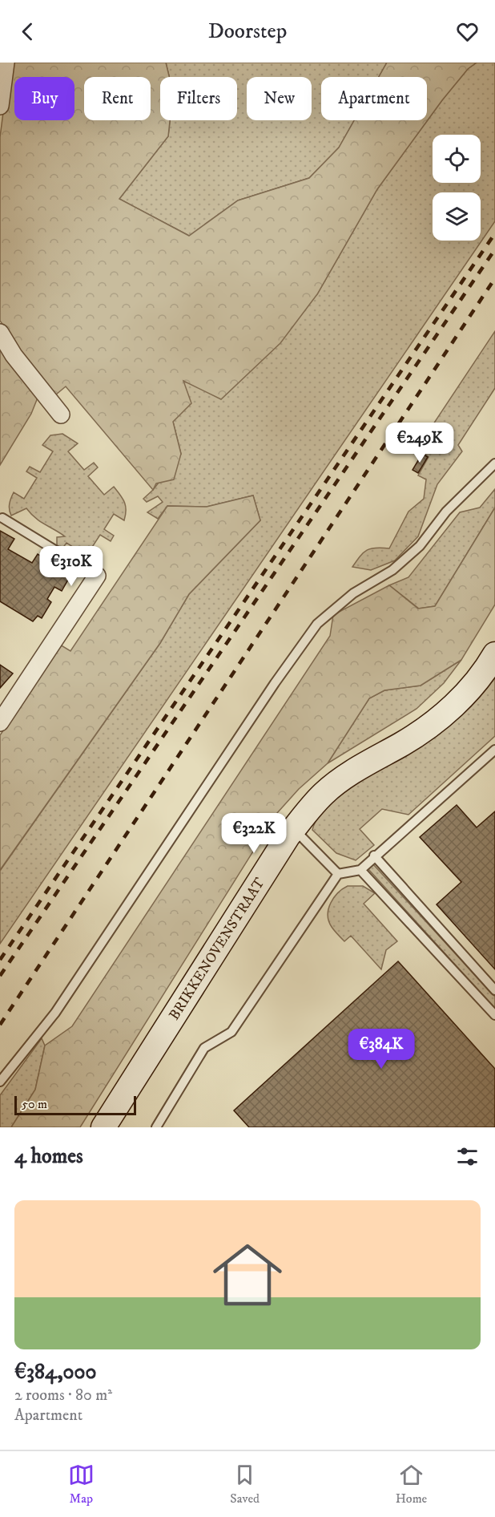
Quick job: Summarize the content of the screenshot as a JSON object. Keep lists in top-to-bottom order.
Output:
{
  "streets": {
    "street": ["BRIKKENOVENSTRAAT"]
  },
  "scale_bar": "50 m",
  "page": {
    "header": "Doorstep",
    "chip": [
      "Buy",
      "Rent",
      "Filters",
      "New",
      "Apartment"
    ],
    "price": [
      "€249K",
      "€310K",
      "€322K",
      "€384K"
    ],
    "scale": "50 m",
    "heading": "4 homes",
    "list": [
      {
        "name": "€384,000",
        "note": "2 rooms · 80 m² · Apartment"
      }
    ],
    "tabs": ["Map", "Saved", "Home"]
  }
}
